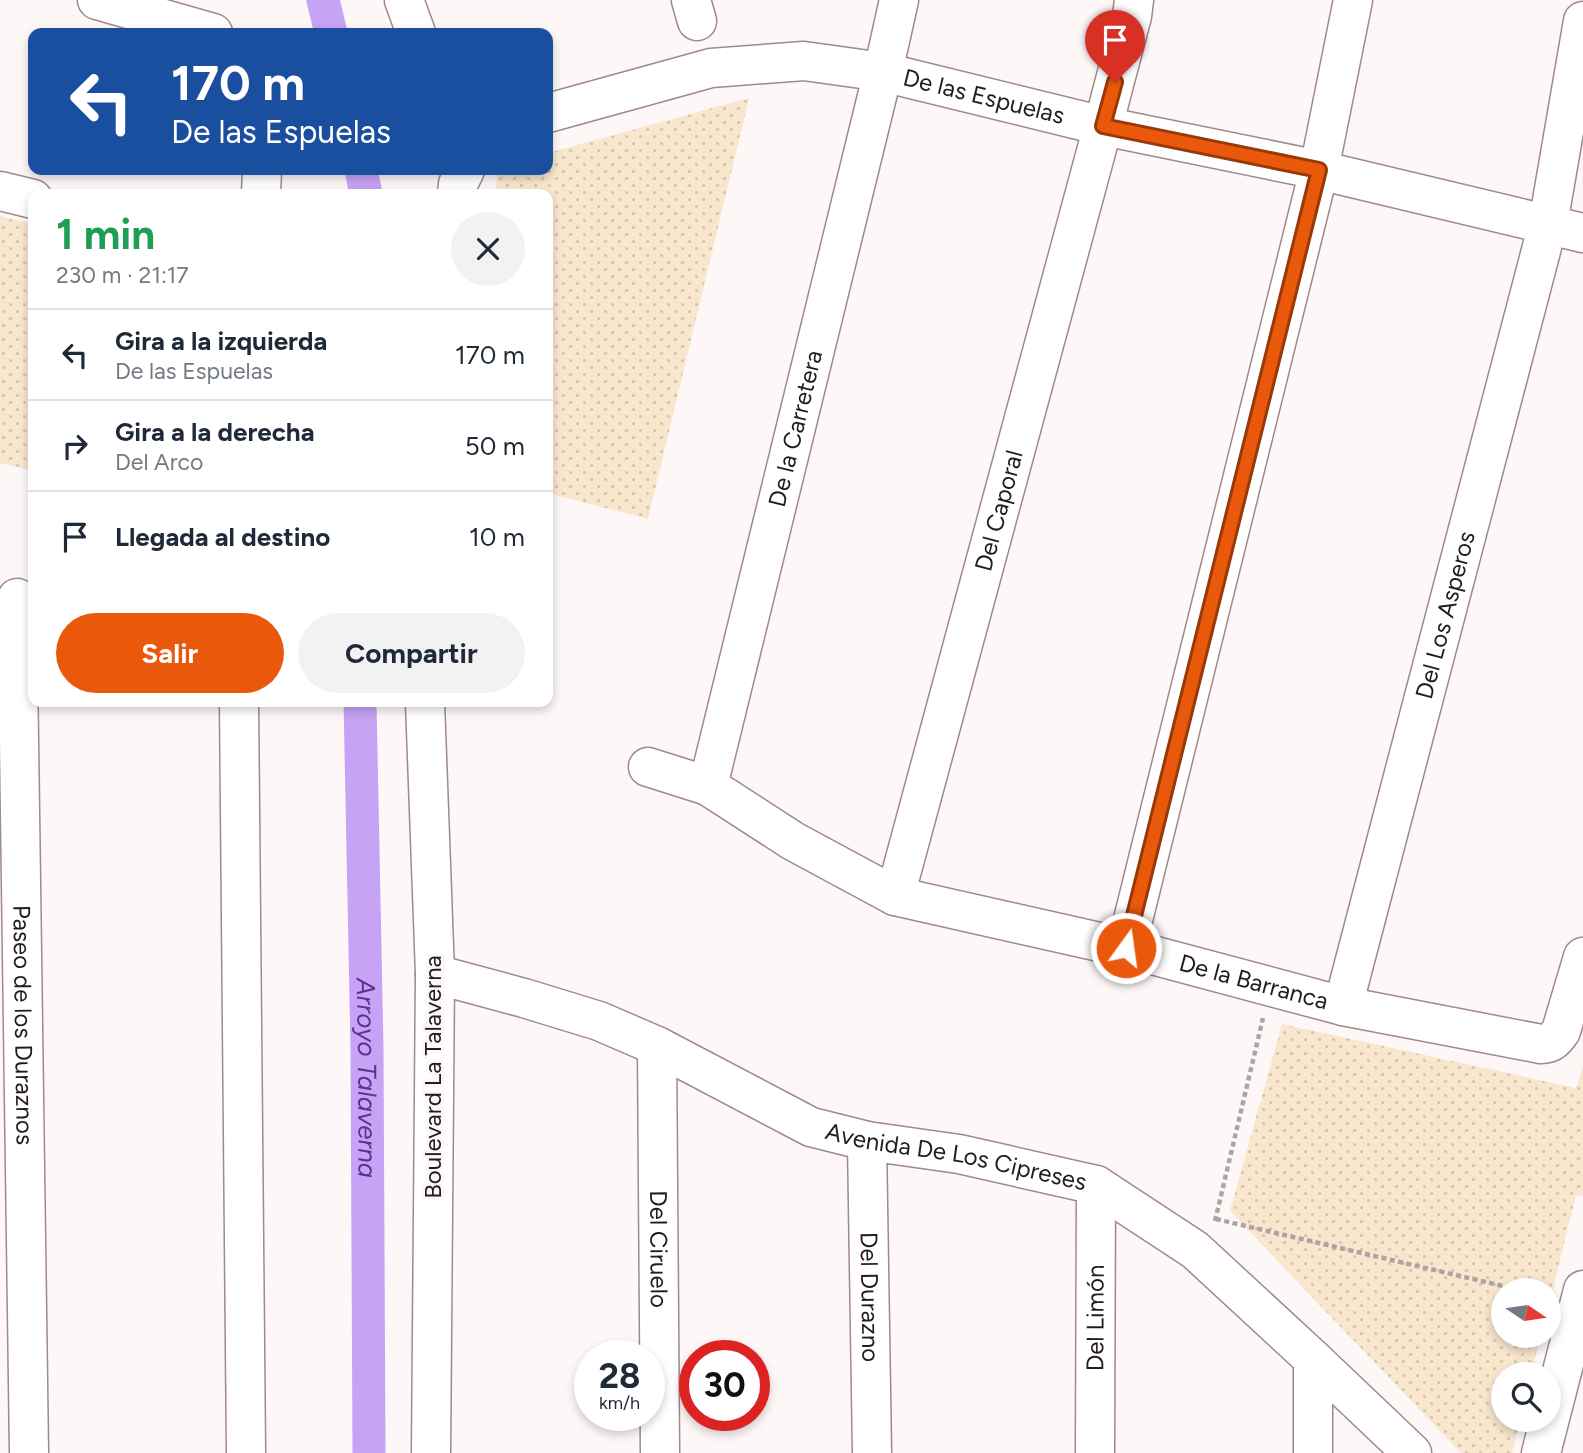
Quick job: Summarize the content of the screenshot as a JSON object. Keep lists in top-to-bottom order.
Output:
{
  "streets": {
    "street": [
      "De las Espuelas",
      "De la Carretera",
      "Del Caporal",
      "Del Los Asperos",
      "De la Barranca",
      "Paseo de los Duraznos",
      "Boulevard La Talaverna",
      "Avenida De Los Cipreses",
      "Del Ciruelo",
      "Del Durazno",
      "Del Limón"
    ]
  },
  "crossings": [
    ["De las Espuelas", "De la Carretera"],
    ["De las Espuelas", "Del Caporal"],
    ["De las Espuelas", "Del Los Asperos"],
    ["De la Carretera", "De la Barranca"],
    ["Del Caporal", "De la Barranca"],
    ["Del Los Asperos", "De la Barranca"],
    ["Boulevard La Talaverna", "Avenida De Los Cipreses"],
    ["Avenida De Los Cipreses", "Del Ciruelo"],
    ["Avenida De Los Cipreses", "Del Durazno"],
    ["Avenida De Los Cipreses", "Del Limón"]
  ],
  "water": ["Arroyo Talaverna"],
  "north": "right",
  "page": {
    "turn": ["170 m", "De las Espuelas"],
    "heading": ["1 min", "230 m · 21:17"],
    "list": [
      {
        "name": "Gira a la izquierda",
        "note": "De las Espuelas",
        "value": "170 m"
      },
      {
        "name": "Gira a la derecha",
        "note": "Del Arco",
        "value": "50 m"
      },
      {
        "name": "Llegada al destino",
        "value": "10 m"
      }
    ],
    "buttons": ["Salir", "Compartir"],
    "speed": "28 km/h",
    "limit": "30"
  }
}
